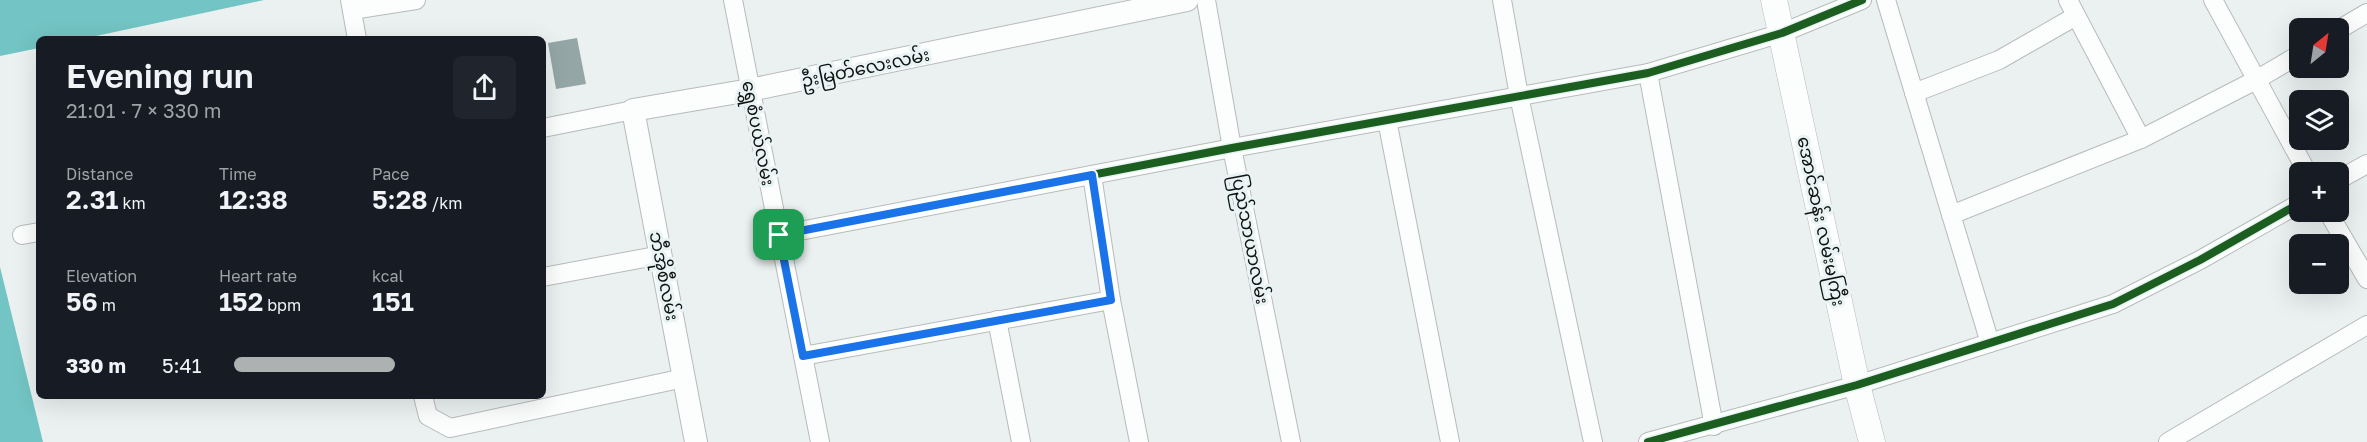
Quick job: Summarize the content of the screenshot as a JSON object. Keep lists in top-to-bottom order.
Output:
{
  "streets": {
    "main road": ["အောင်ဆန်း လမ်းမကြီး"],
    "street": [
      "ဦးမြတ်လေးလမ်း",
      "ရွှေစံပယ်လမ်း",
      "ပြည်သာယာလမ်း",
      "ဘီအိုစီလမ်း"
    ]
  },
  "crossings": [
    ["ဦးမြတ်လေးလမ်း", "ရွှေစံပယ်လမ်း"],
    ["ဦးမြတ်လေးလမ်း", "ဘီအိုစီလမ်း"]
  ],
  "north": "top right",
  "page": {
    "map_buttons": ["+", "−"],
    "heading": ["Evening run", "21:01 · 7 × 330 m"],
    "stats": [
      ["Distance", "2.31 km"],
      ["Time", "12:38"],
      ["Pace", "5:28 /km"],
      ["Elevation", "56 m"],
      ["Heart rate", "152 bpm"],
      ["kcal", "151"]
    ],
    "list": [
      {
        "name": "330 m",
        "note": "5:41"
      }
    ]
  }
}
